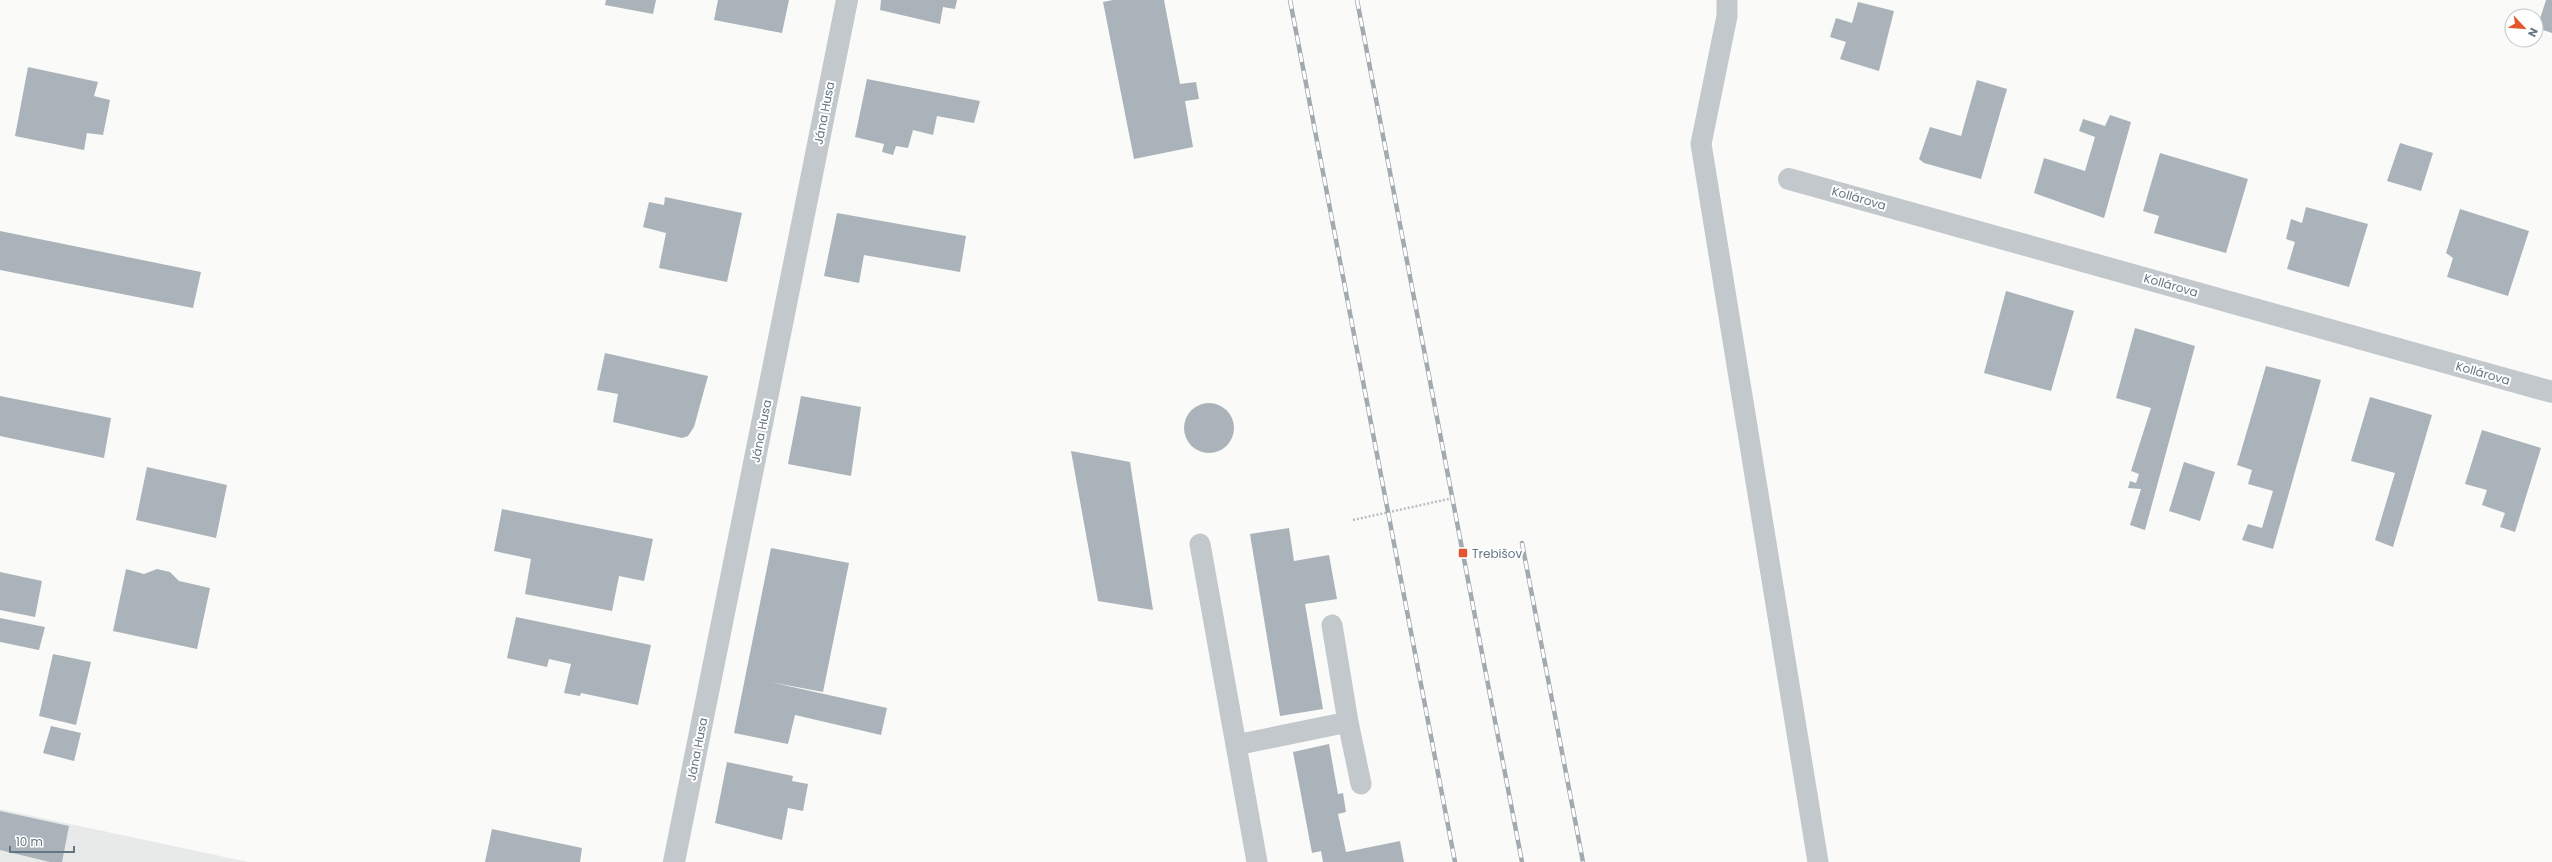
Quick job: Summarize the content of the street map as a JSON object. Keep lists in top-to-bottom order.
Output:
{
  "streets": {
    "street": ["Jána Husa", "Kollárova"]
  },
  "places": {
    "transit": ["Trebišov"]
  },
  "scale_bar": "10 m",
  "north": "bottom right"
}
